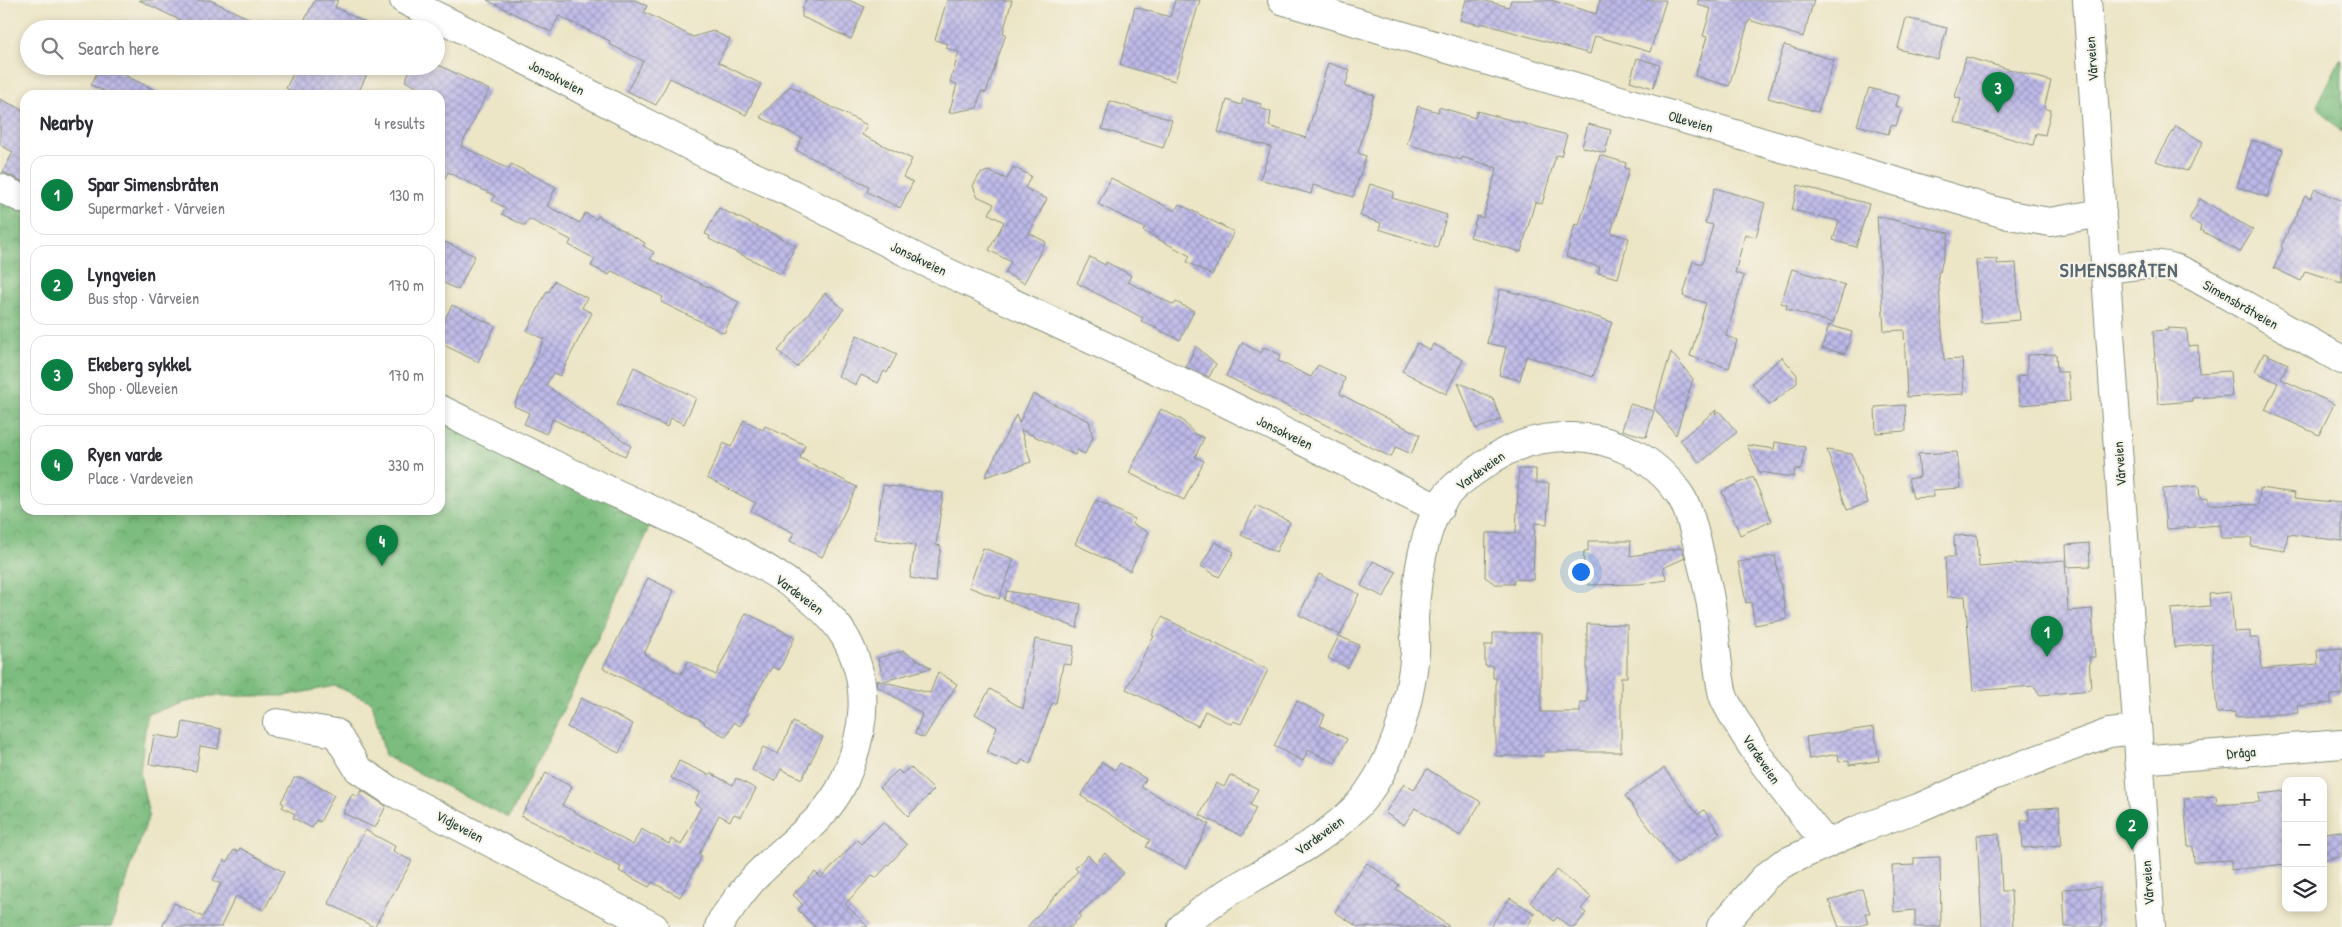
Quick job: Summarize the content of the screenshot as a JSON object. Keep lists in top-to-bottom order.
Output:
{
  "streets": {
    "street": [
      "Vårveien",
      "Jonsokveien",
      "Olleveien",
      "Simensbråtveien",
      "Vardeveien",
      "Dråga",
      "Vidjeveien"
    ]
  },
  "crossings": [
    ["Vårveien", "Olleveien"],
    ["Vårveien", "Simensbråtveien"],
    ["Vårveien", "Dråga"],
    ["Jonsokveien", "Vardeveien"]
  ],
  "districts": ["SIMENSBRÅTEN"],
  "page": {
    "search": "Search here",
    "pins": [
      "3",
      "4",
      "1",
      "2"
    ],
    "heading": ["Nearby", "4 results"],
    "list": [
      {
        "mark": "1",
        "name": "Spar Simensbråten",
        "note": "Supermarket · Vårveien",
        "value": "130 m"
      },
      {
        "mark": "2",
        "name": "Lyngveien",
        "note": "Bus stop · Vårveien",
        "value": "170 m"
      },
      {
        "mark": "3",
        "name": "Ekeberg sykkel",
        "note": "Shop · Olleveien",
        "value": "170 m"
      },
      {
        "mark": "4",
        "name": "Ryen varde",
        "note": "Place · Vardeveien",
        "value": "330 m"
      }
    ],
    "map_buttons": ["+", "−"]
  }
}
